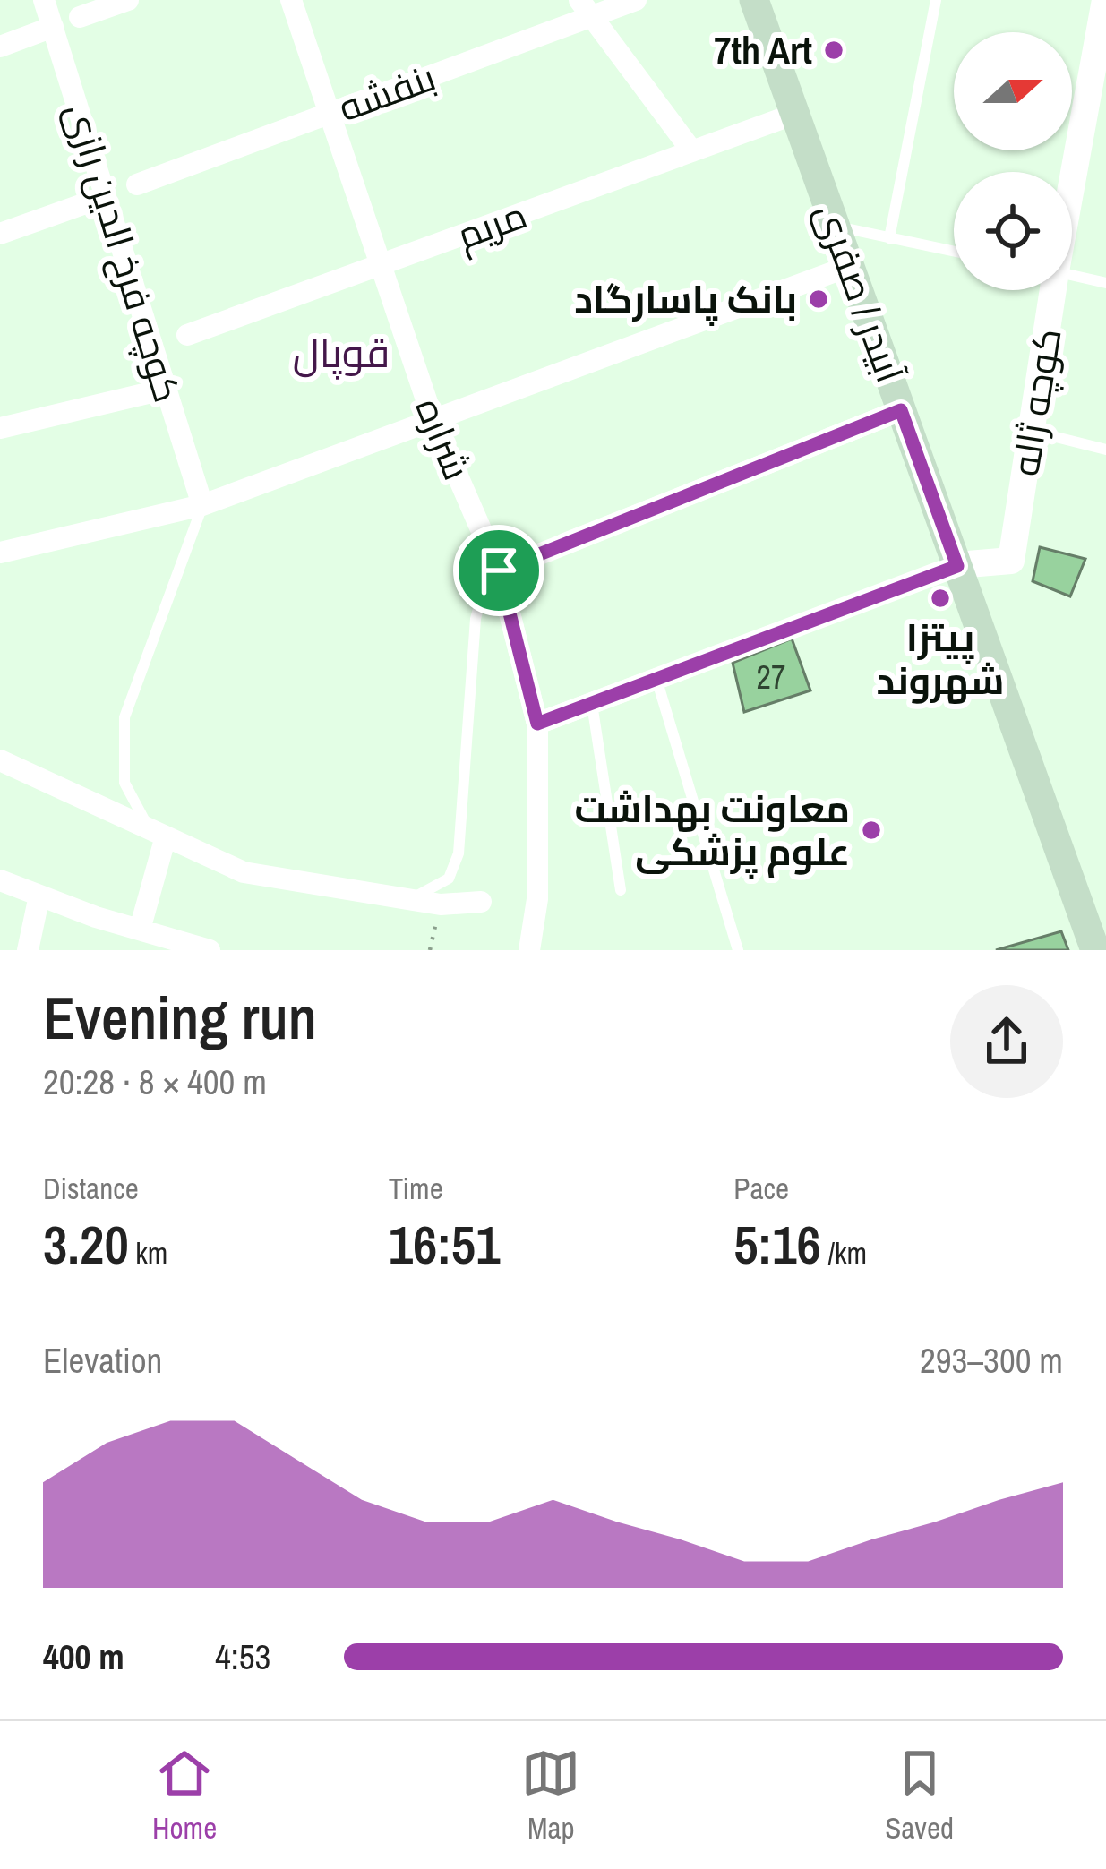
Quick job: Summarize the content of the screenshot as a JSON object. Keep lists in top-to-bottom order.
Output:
{
  "streets": {
    "main road": ["آبیدر / صفری"],
    "street": [
      "بنفشه",
      "مریم",
      "کوچه فرخ الدین رازی",
      "کوچه ژاله",
      "شراره"
    ]
  },
  "crossings": [
    ["بنفشه", "شراره"],
    ["مریم", "آبیدر / صفری"],
    ["مریم", "شراره"],
    ["آبیدر / صفری", "کوچه ژاله"]
  ],
  "districts": ["قوپال"],
  "places": [
    "7th Art",
    "بانک پاسارگاد",
    "پیتزا شهروند",
    "معاونت بهداشت علوم پزشکی"
  ],
  "house_numbers": ["27"],
  "north": "right",
  "page": {
    "heading": ["Evening run", "20:28 · 8 × 400 m"],
    "stats": [
      ["Distance", "3.20 km"],
      ["Time", "16:51"],
      ["Pace", "5:16 /km"]
    ],
    "chart": ["Elevation", "293–300 m"],
    "list": [
      {
        "name": "400 m",
        "note": "4:53"
      }
    ],
    "tabs": ["Home", "Map", "Saved"]
  }
}
